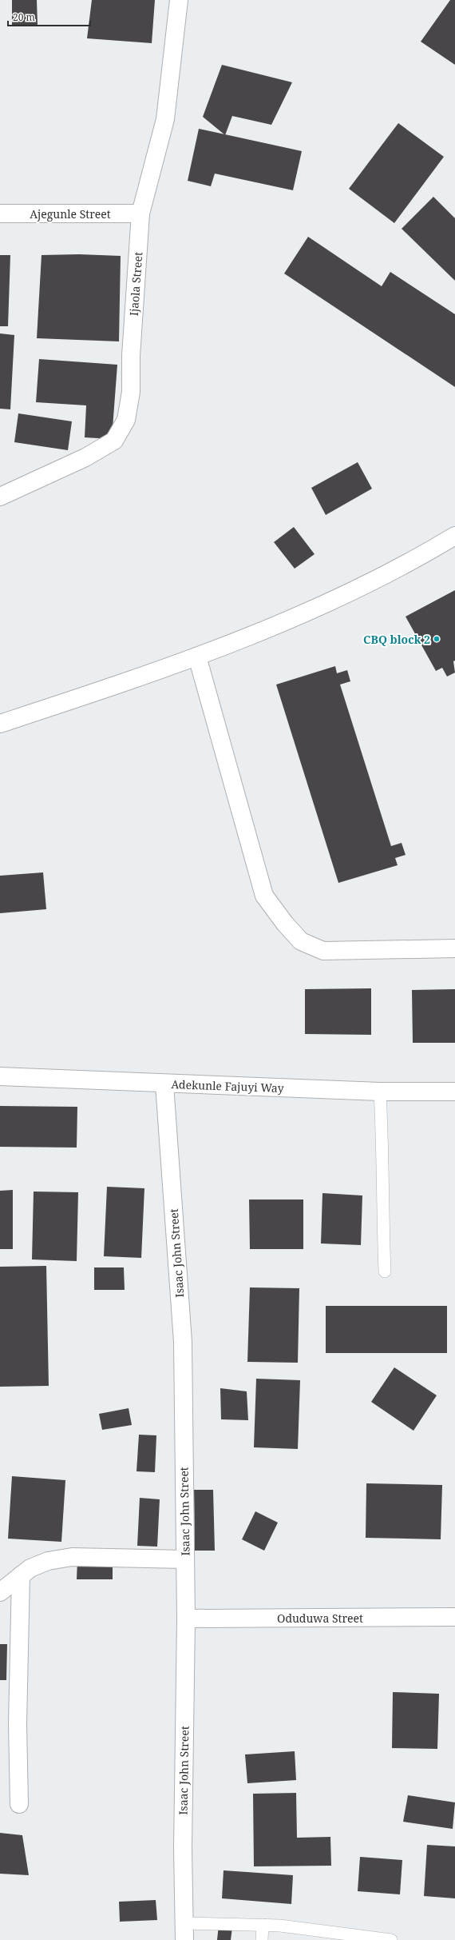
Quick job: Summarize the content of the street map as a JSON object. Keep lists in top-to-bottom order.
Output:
{
  "streets": {
    "street": [
      "Ajegunle Street",
      "Ijaola Street",
      "Adekunle Fajuyi Way",
      "Isaac John Street",
      "Oduduwa Street"
    ]
  },
  "crossings": [
    ["Ajegunle Street", "Ijaola Street"],
    ["Adekunle Fajuyi Way", "Isaac John Street"],
    ["Isaac John Street", "Oduduwa Street"]
  ],
  "places": ["CBQ block 2"],
  "scale_bar": "20 m"
}
